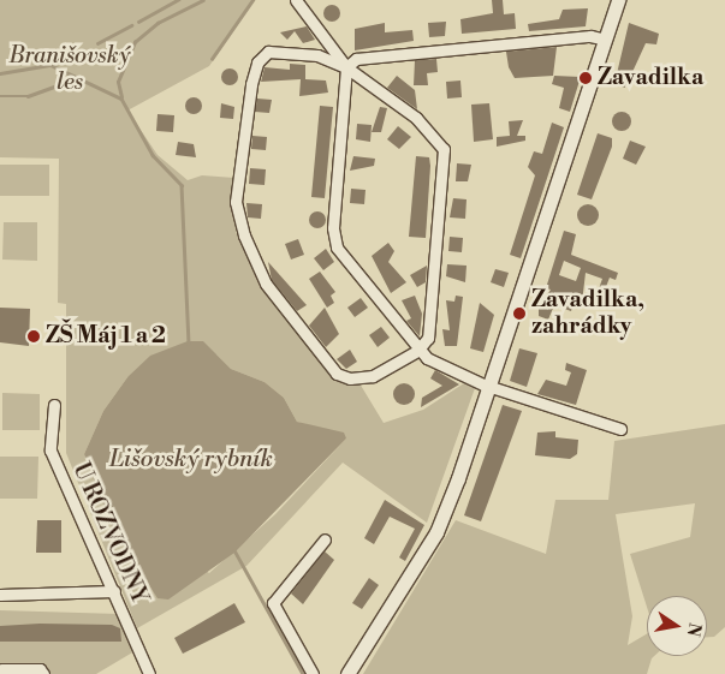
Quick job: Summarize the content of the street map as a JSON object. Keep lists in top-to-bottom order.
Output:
{
  "streets": {
    "street": ["U ROZVODNY"]
  },
  "water": ["Lišovský rybník"],
  "parks": ["Branišovský les"],
  "places": ["Zavadilka", "Zavadilka, zahrádky", "ZŠ Máj 1 a 2"],
  "north": "right"
}
